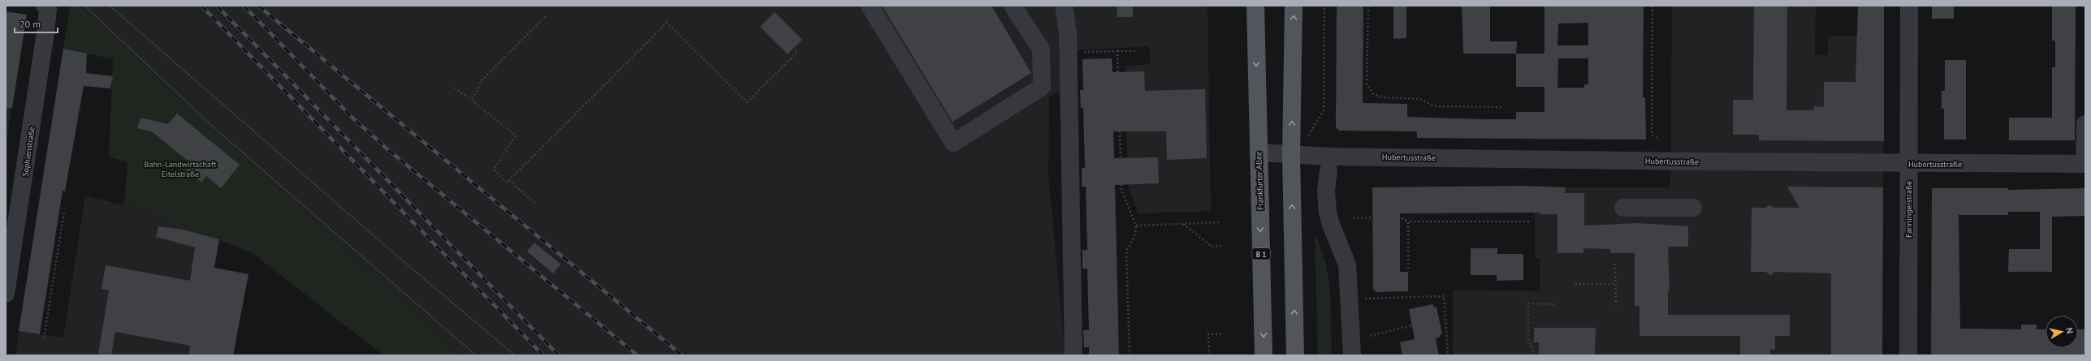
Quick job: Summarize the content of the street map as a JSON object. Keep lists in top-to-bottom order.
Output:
{
  "streets": {
    "main road": ["Frankfurter Allee", "B 1"],
    "street": ["Sophienstraße", "Hubertusstraße", "Fanningerstraße"]
  },
  "crossings": [
    ["Hubertusstraße", "Frankfurter Allee"],
    ["Hubertusstraße", "Fanningerstraße"]
  ],
  "parks": ["Bahn-Landwirtschaft Eitelstraße"],
  "scale_bar": "20 m",
  "north": "right"
}
